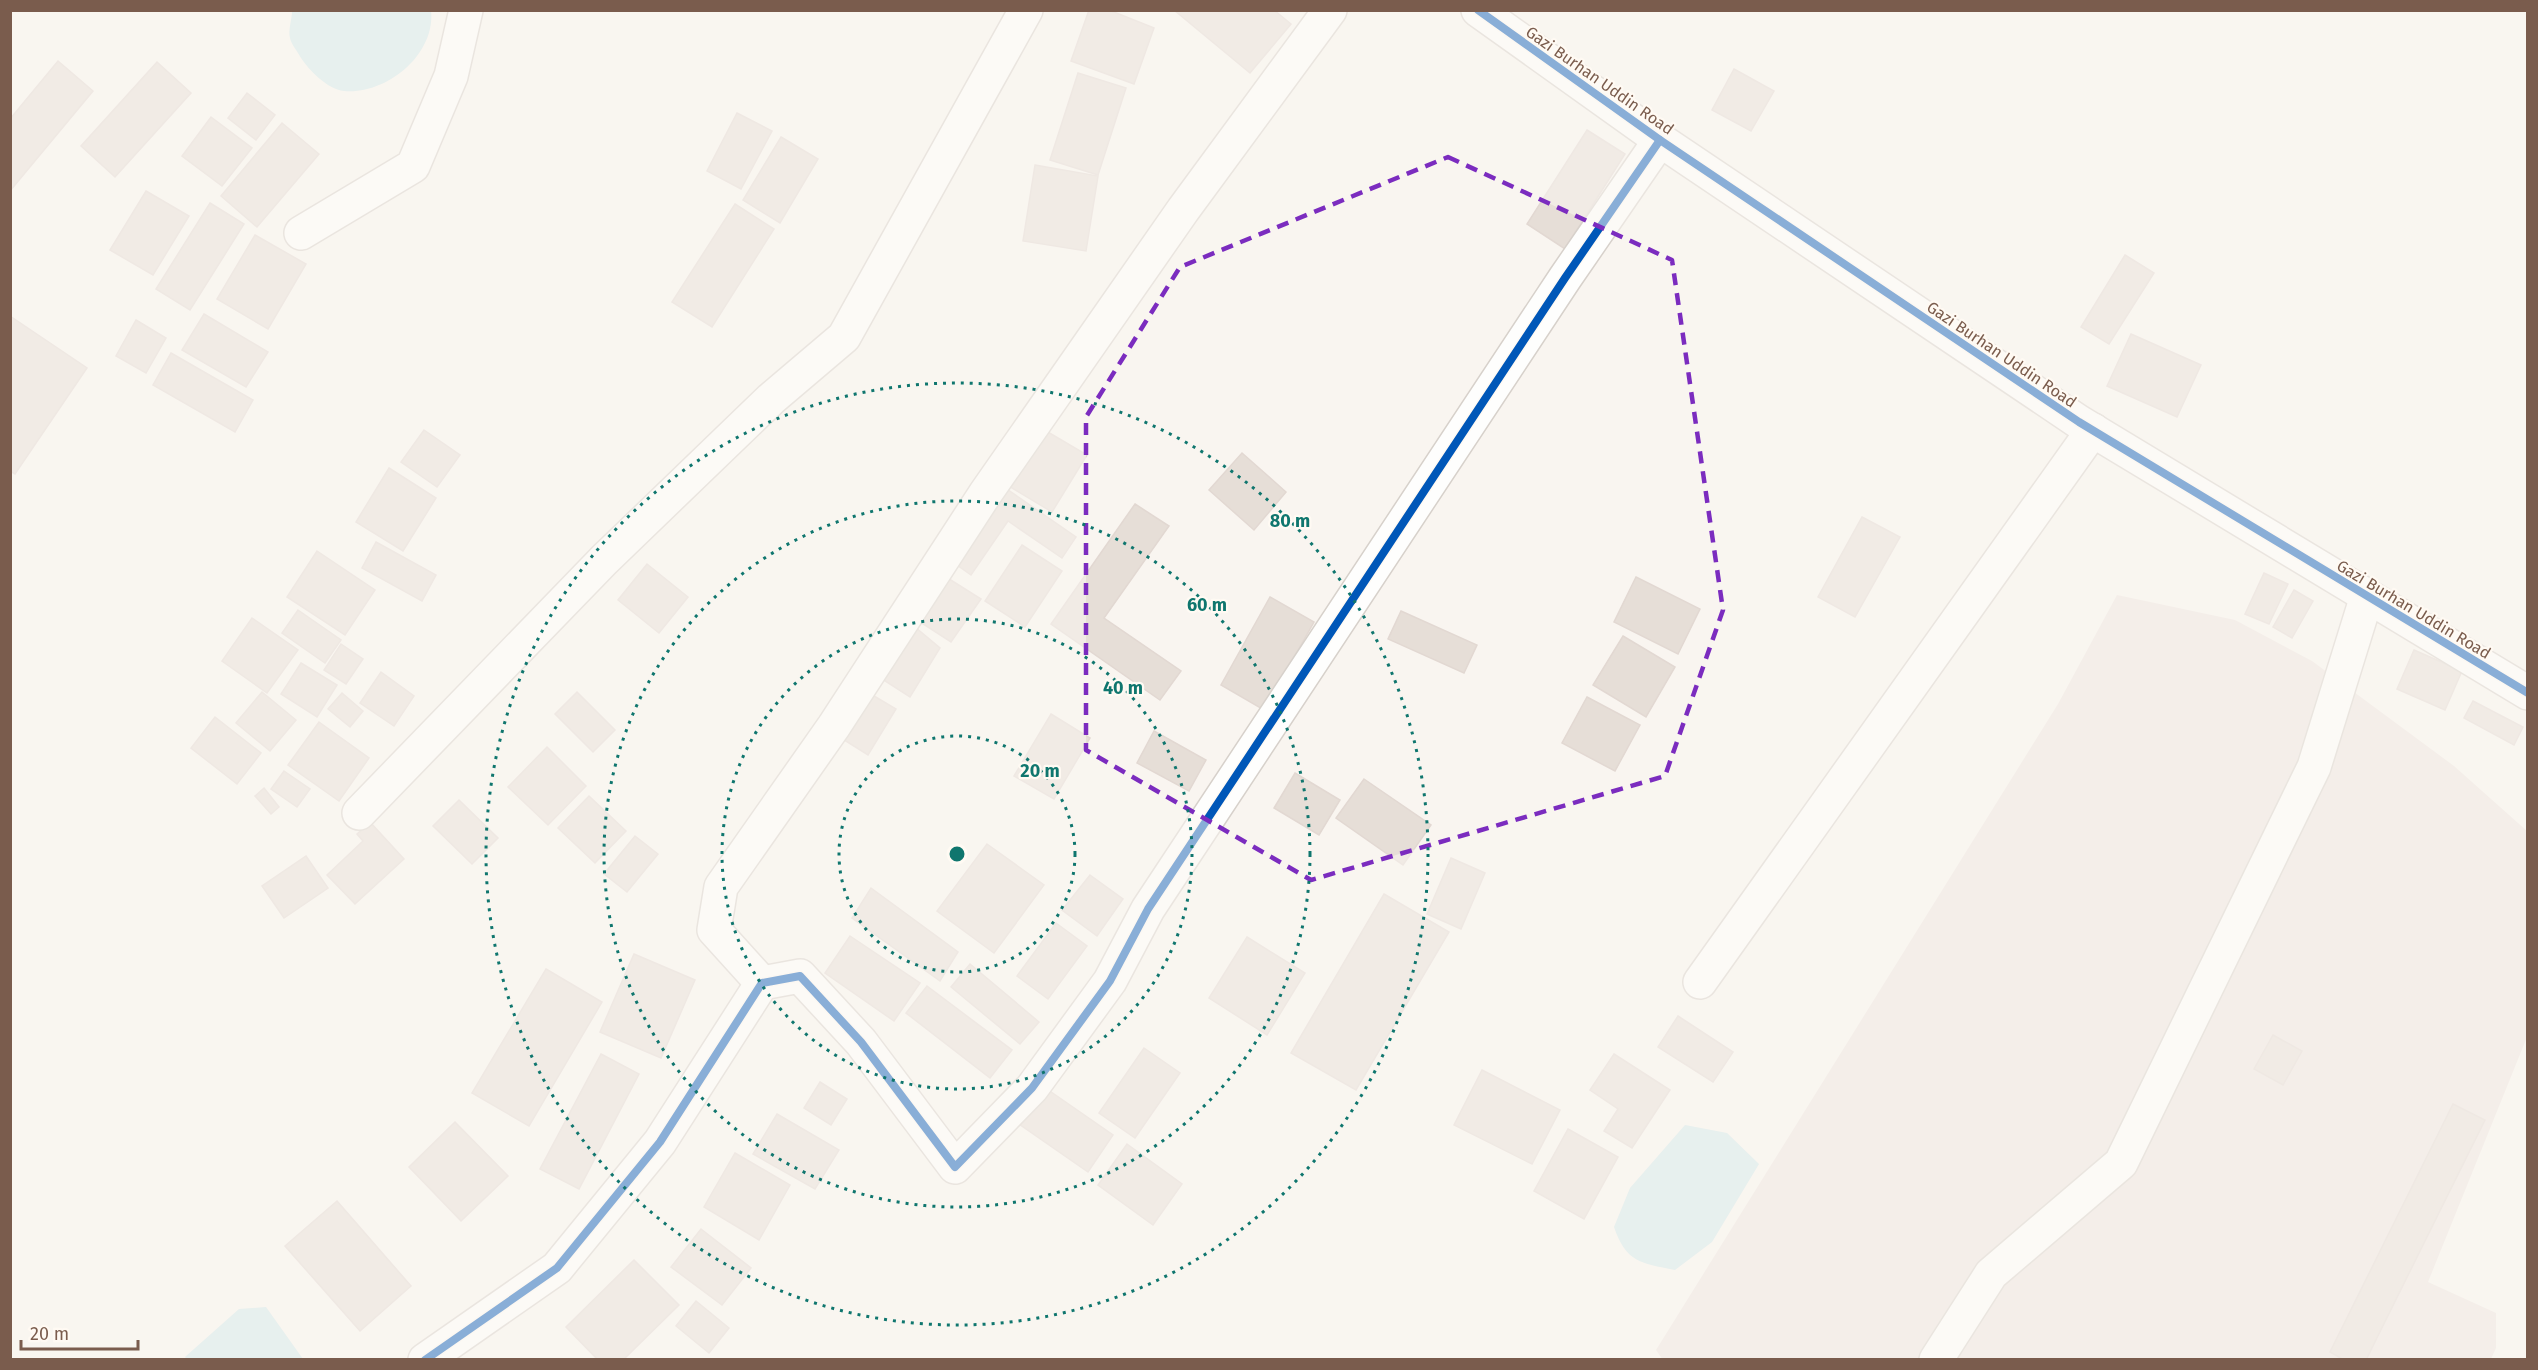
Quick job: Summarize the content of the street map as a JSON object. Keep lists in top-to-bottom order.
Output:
{
  "streets": {
    "street": ["Gazi Burhan Uddin Road"]
  },
  "scale_bar": "20 m",
  "rings": [
    "80 m",
    "60 m",
    "40 m",
    "20 m"
  ]
}
